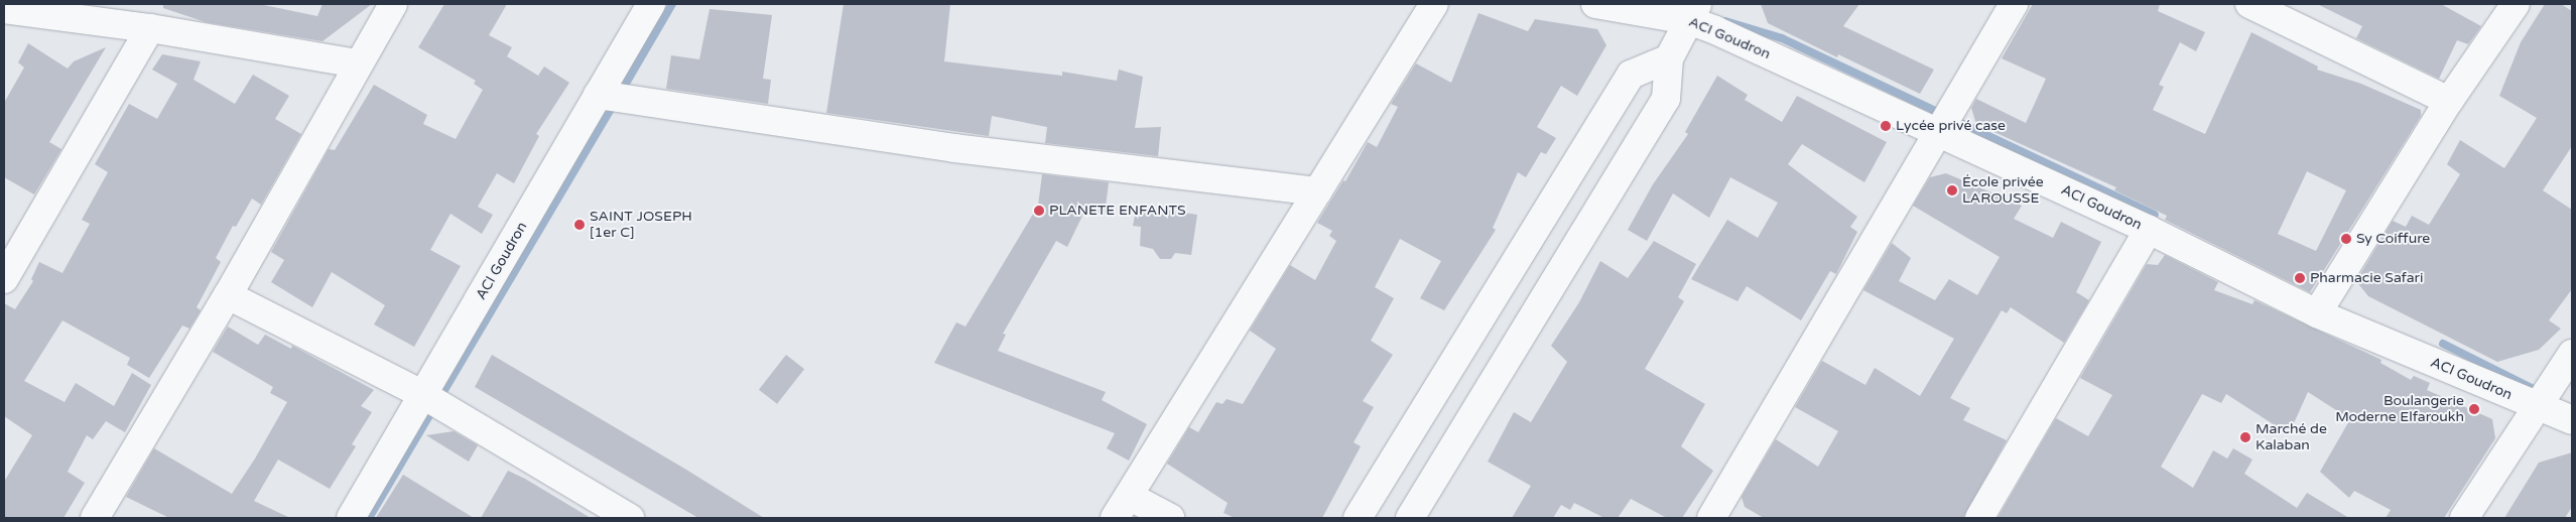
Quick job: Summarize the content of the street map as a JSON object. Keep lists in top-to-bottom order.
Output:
{
  "streets": {
    "street": ["ACI Goudron"]
  },
  "places": [
    "Lycée privé case",
    "École privée LAROUSSE",
    "PLANETE ENFANTS",
    "SAINT JOSEPH [1er C]",
    "Sy Coiffure",
    "Pharmacie Safari",
    "Boulangerie Moderne Elfaroukh",
    "Marché de Kalaban"
  ]
}
